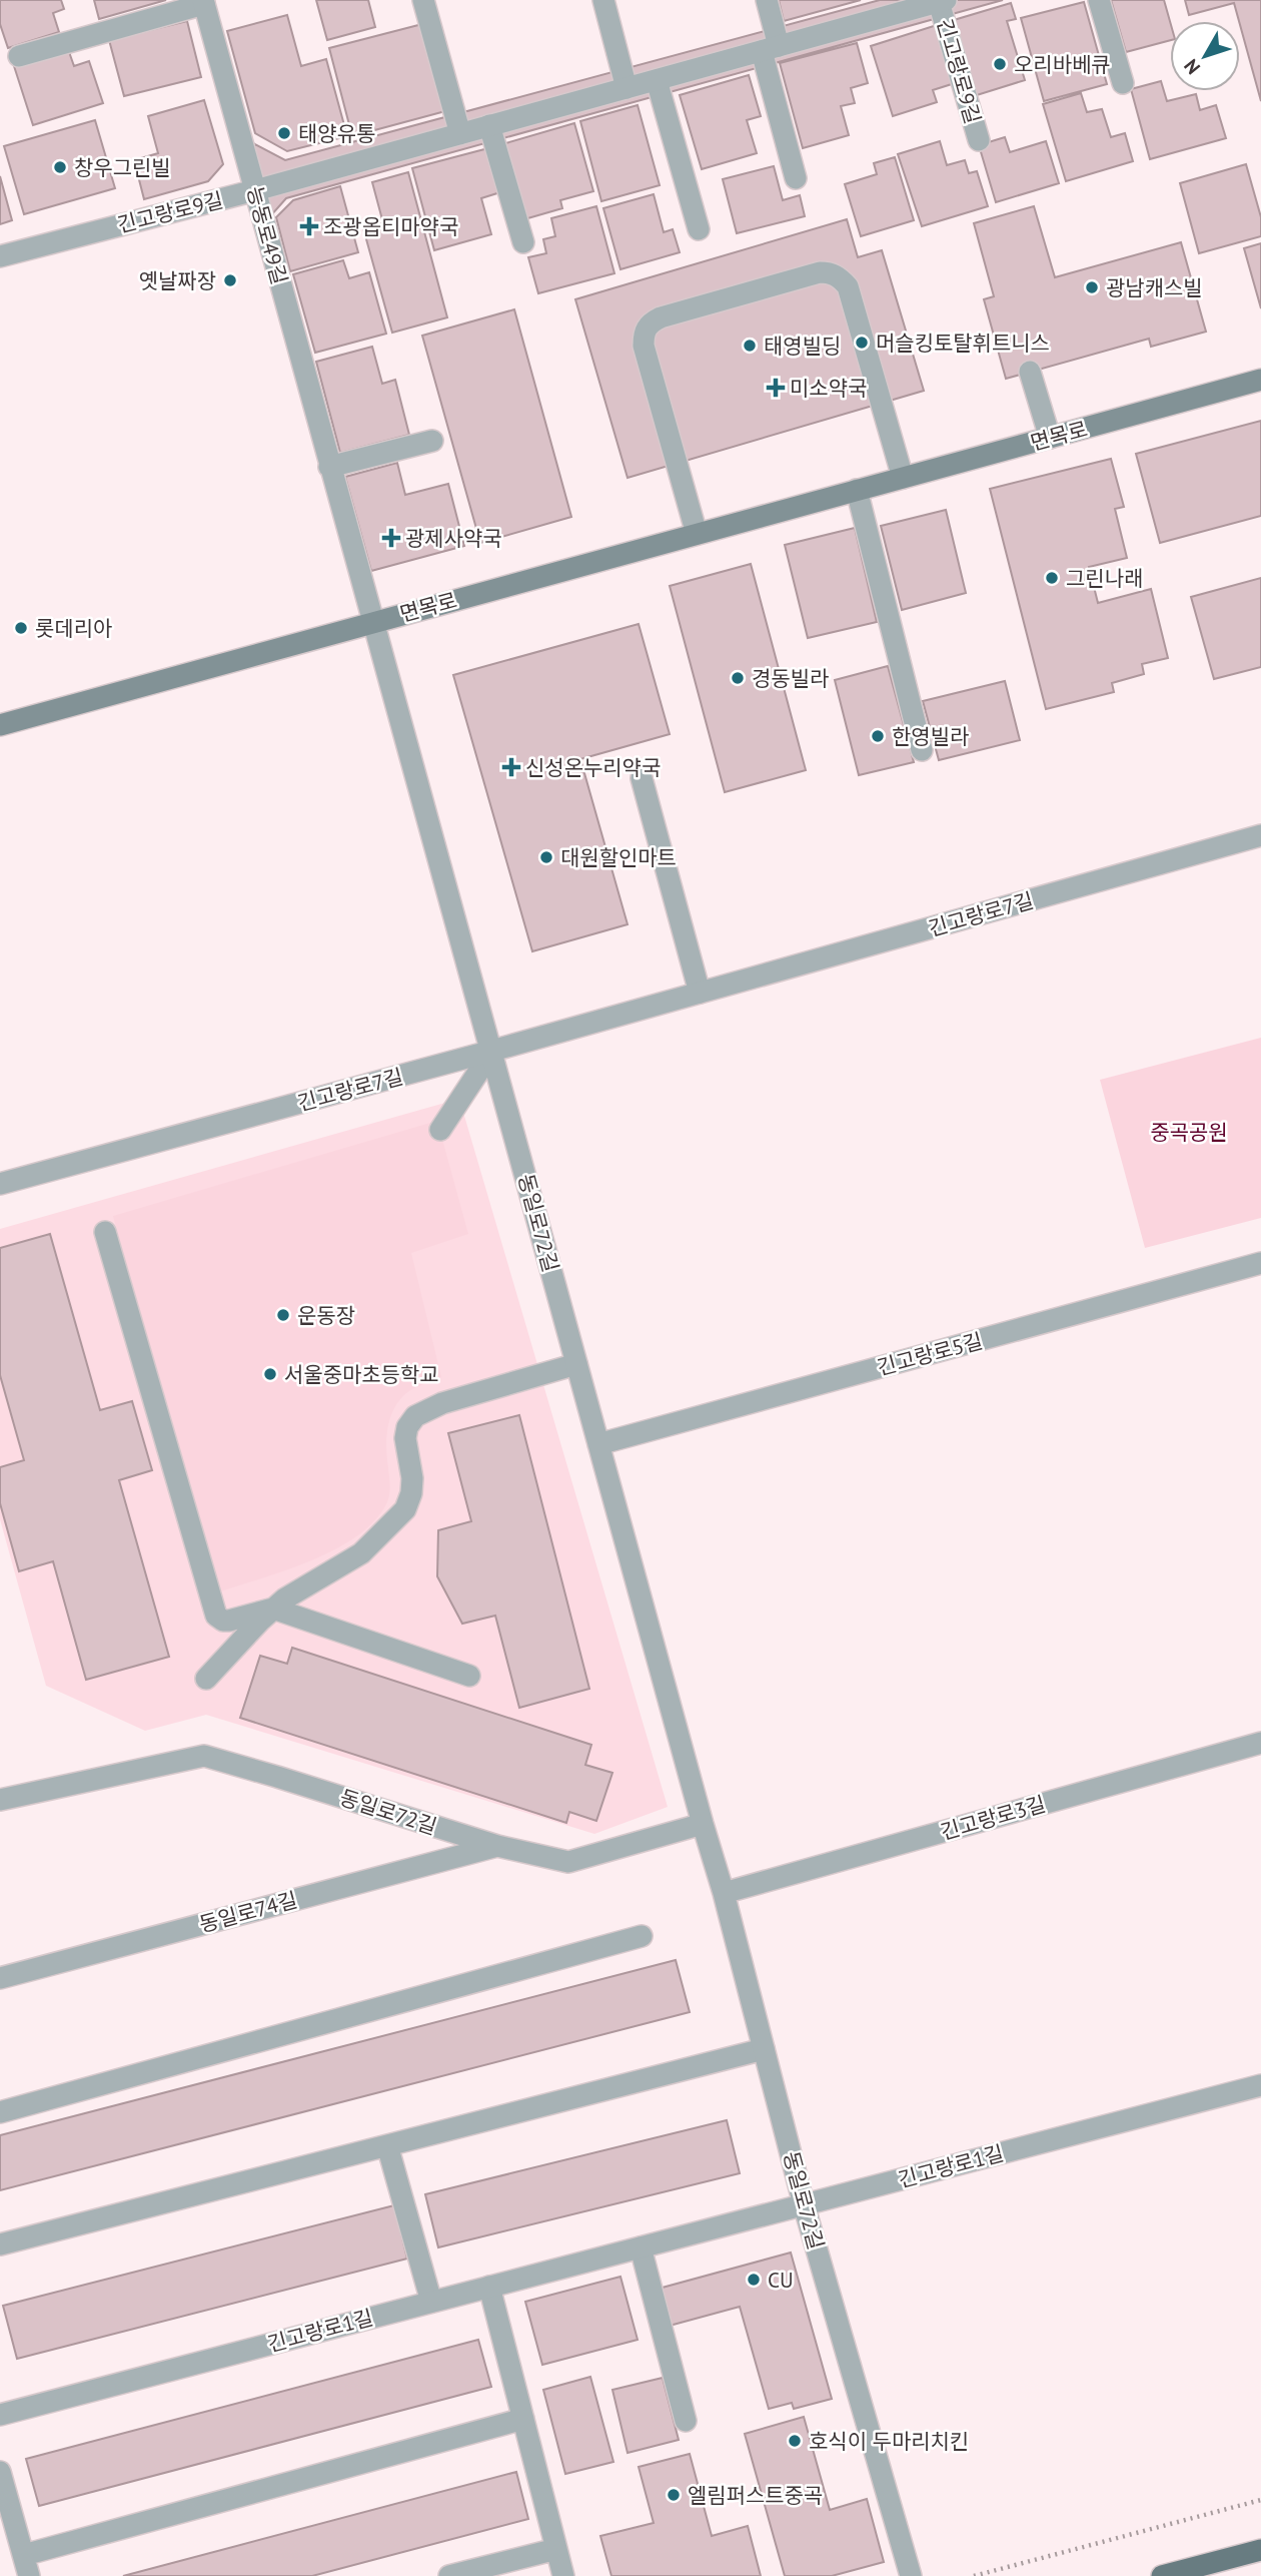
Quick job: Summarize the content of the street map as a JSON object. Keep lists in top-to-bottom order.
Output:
{
  "streets": {
    "street": [
      "긴고랑로9길",
      "능동로49길",
      "면목로",
      "긴고랑로7길",
      "동일로72길",
      "긴고랑로5길",
      "긴고랑로3길",
      "동일로74길",
      "긴고랑로1길"
    ]
  },
  "crossings": [
    ["긴고랑로9길", "능동로49길"],
    ["능동로49길", "면목로"],
    ["능동로49길", "동일로72길"],
    ["면목로", "동일로72길"],
    ["긴고랑로7길", "동일로72길"],
    ["동일로72길", "긴고랑로5길"],
    ["동일로72길", "긴고랑로3길"],
    ["동일로72길", "동일로74길"],
    ["동일로72길", "긴고랑로1길"]
  ],
  "parks": ["중곡공원"],
  "places": {
    "other": [
      "오리바베큐",
      "태양유통",
      "창우그린빌",
      "옛날짜장",
      "광남캐스빌",
      "머슬킹토탈휘트니스",
      "태영빌딩",
      "그린나래",
      "롯데리아",
      "경동빌라",
      "한영빌라",
      "대원할인마트",
      "운동장",
      "서울중마초등학교",
      "CU",
      "호식이 두마리치킨",
      "엘림퍼스트중곡"
    ],
    "health": [
      "조광옵티마약국",
      "미소약국",
      "광제사약국",
      "신성온누리약국"
    ]
  },
  "north": "bottom left"
}
